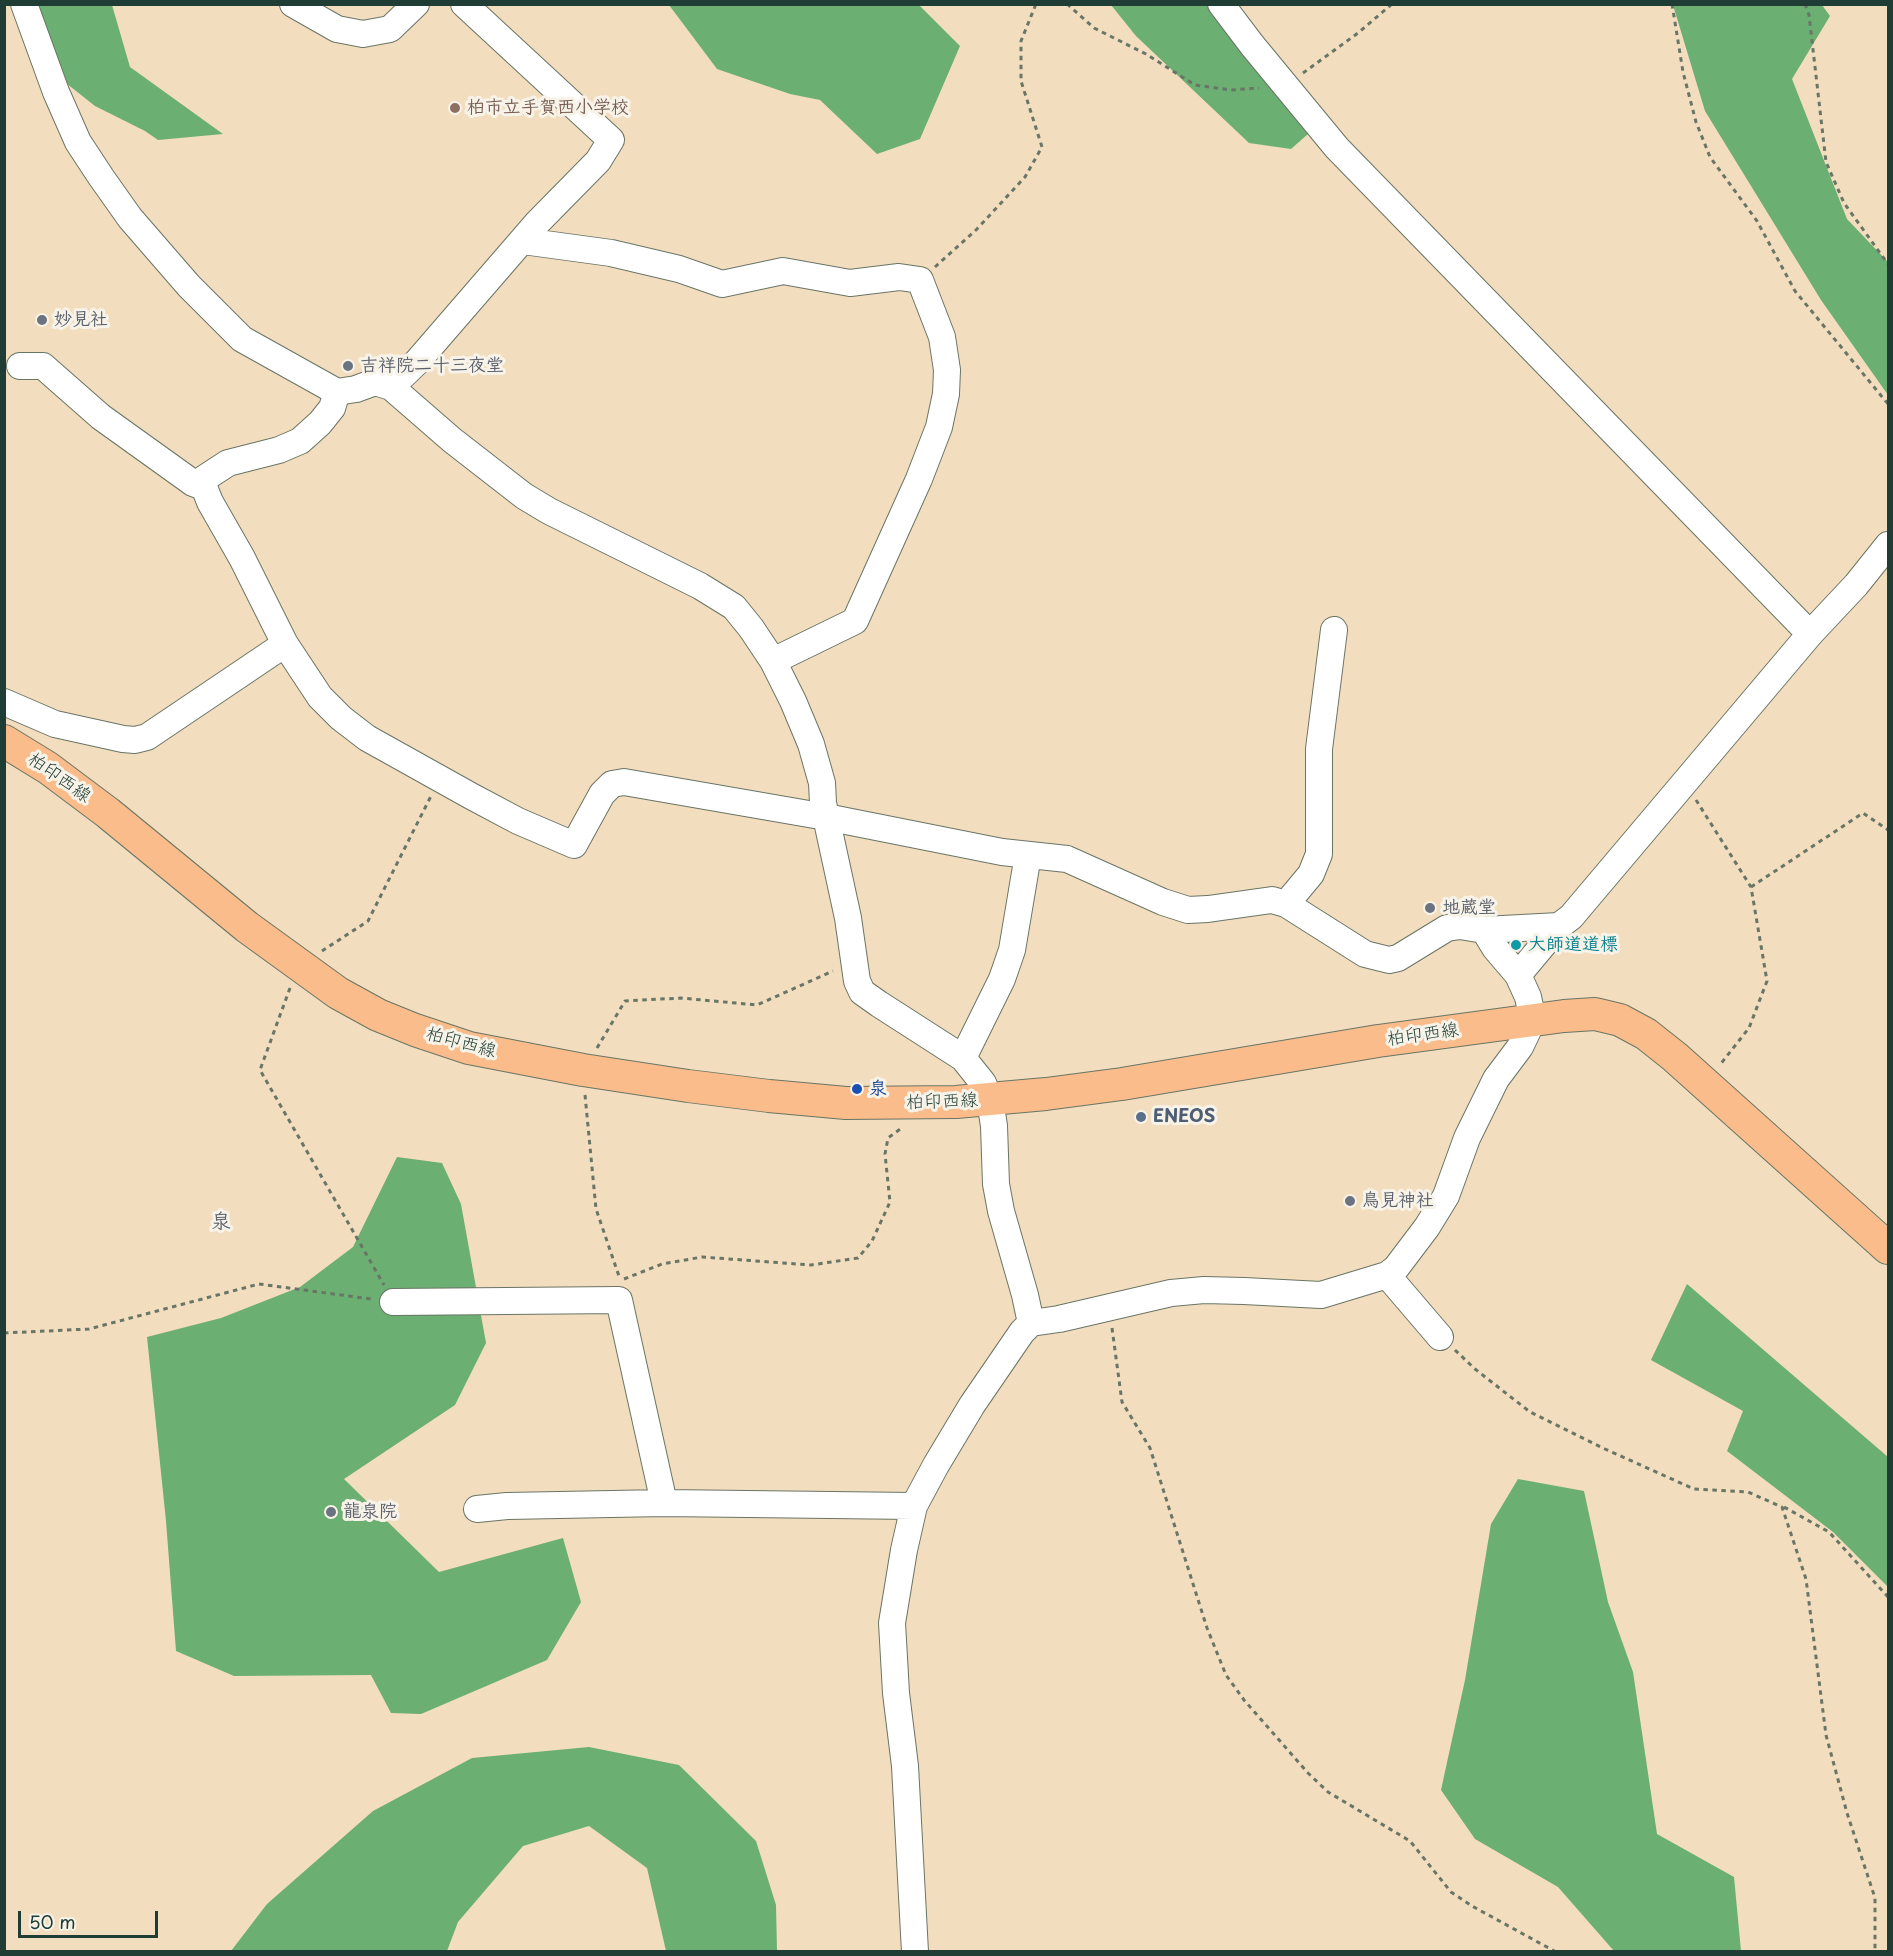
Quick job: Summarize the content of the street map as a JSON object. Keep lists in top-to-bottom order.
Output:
{
  "streets": {
    "main road": ["柏印西線"]
  },
  "districts": ["泉"],
  "places": [
    "柏市立手賀西小学校",
    "妙見社",
    "吉祥院二十三夜堂",
    "地蔵堂",
    "大師道道標",
    "泉",
    "ENEOS",
    "鳥見神社",
    "龍泉院"
  ],
  "scale_bar": "50 m"
}
